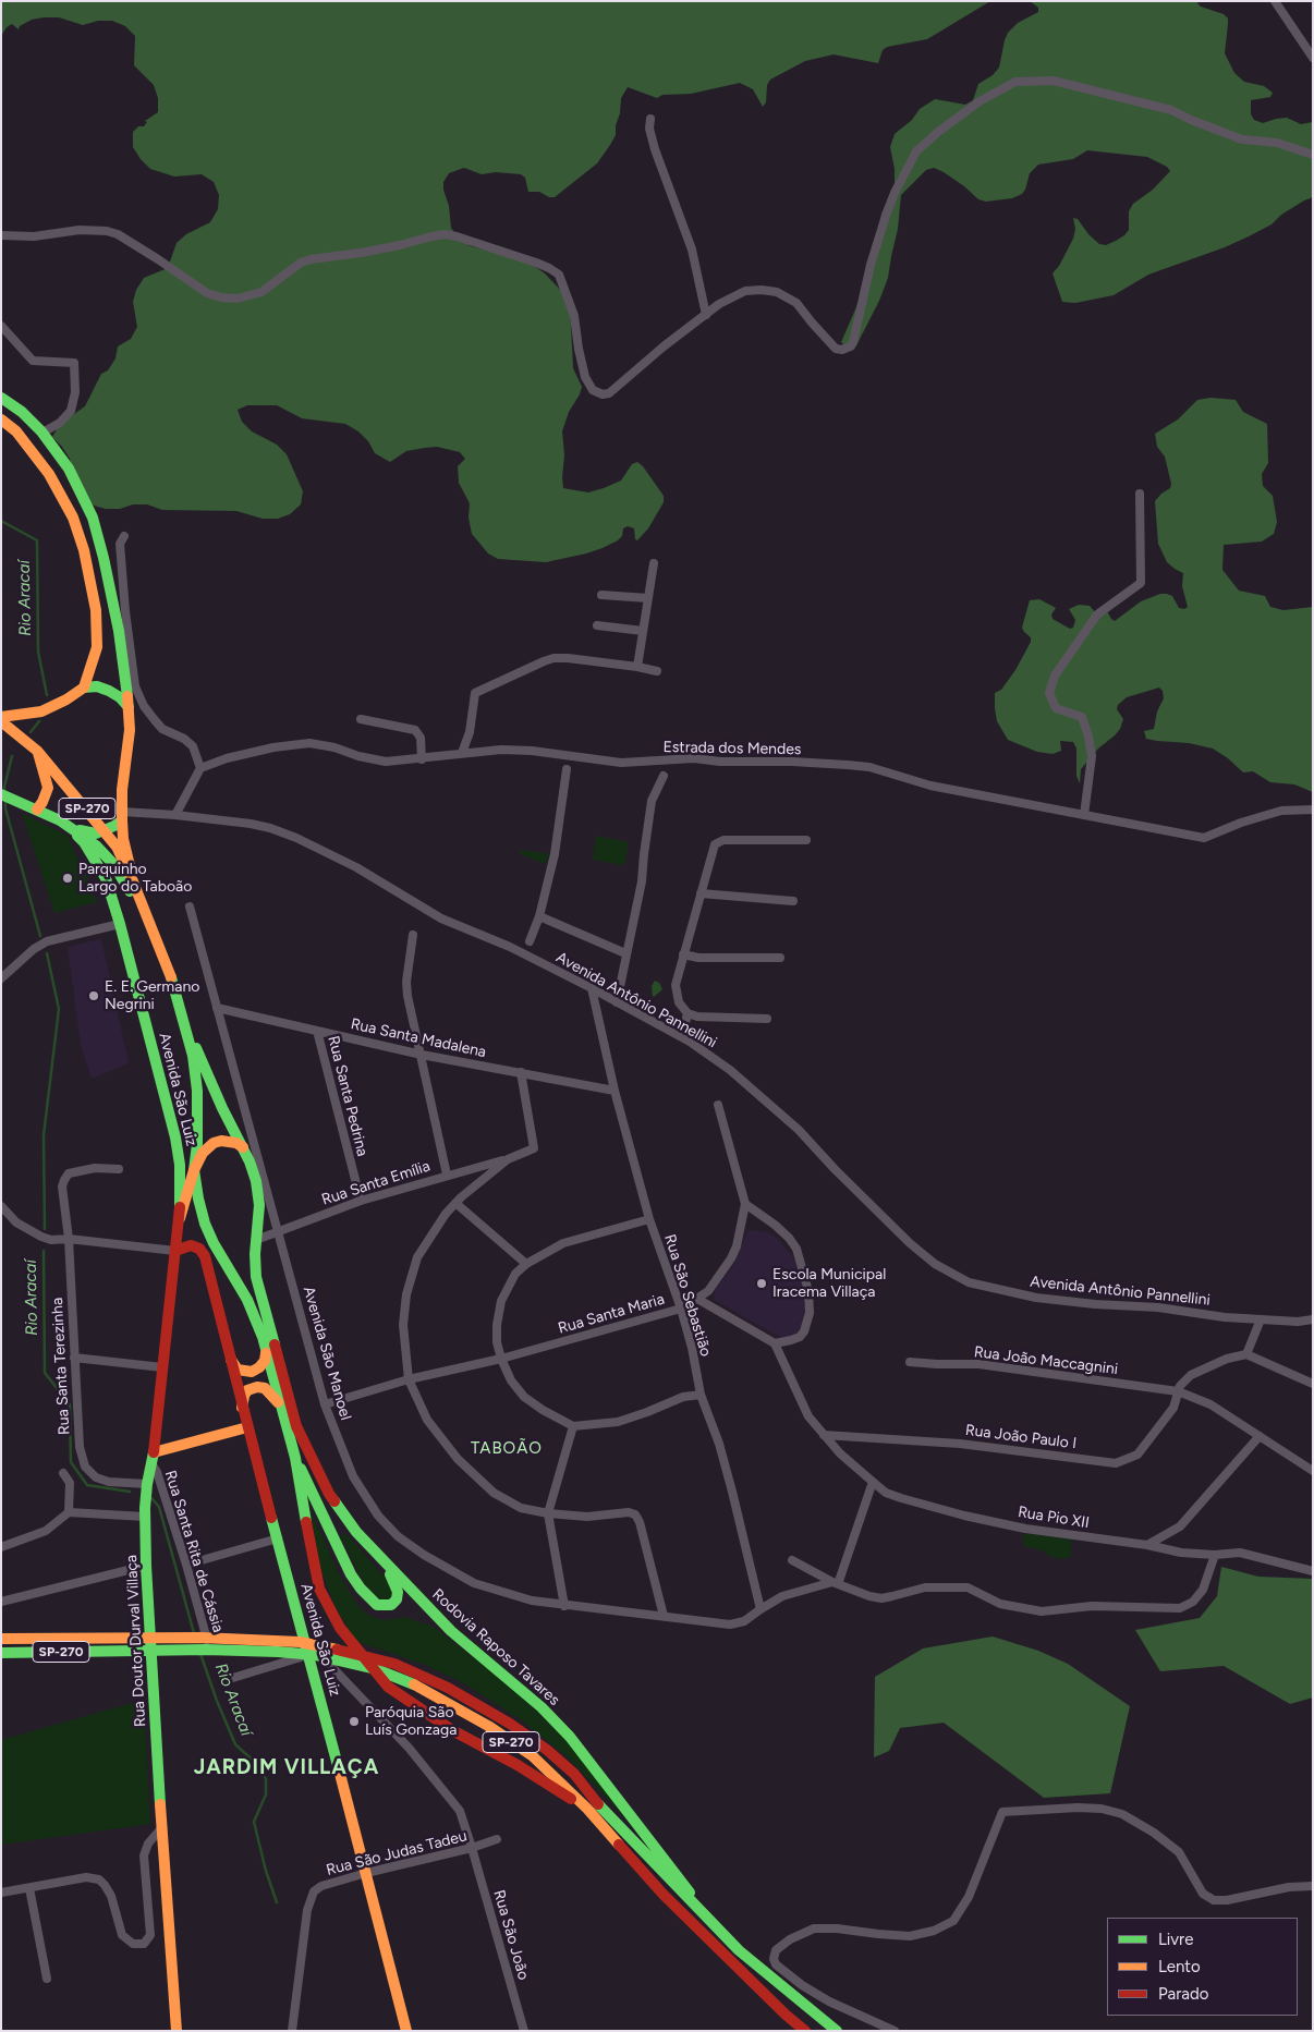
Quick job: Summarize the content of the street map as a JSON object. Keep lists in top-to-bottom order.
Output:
{
  "streets": {
    "main road": [
      "SP-270",
      "Avenida São Luiz",
      "Rua Doutor Durval Villaça",
      "Rodovia Raposo Tavares"
    ],
    "street": [
      "Estrada dos Mendes",
      "Avenida Antônio Pannellini",
      "Rua Santa Madalena",
      "Rua Santa Pedrina",
      "Rua Santa Emília",
      "Rua São Sebastião",
      "Rua Santa Maria",
      "Avenida São Manoel",
      "Rua João Maccagnini",
      "Rua Santa Terezinha",
      "Rua João Paulo I",
      "Rua Pio XII",
      "Rua Santa Rita de Cássia",
      "Rua São Judas Tadeu",
      "Rua São João"
    ]
  },
  "crossings": [
    ["SP-270", "Rua Santa Emília"],
    ["SP-270", "Rodovia Raposo Tavares"],
    ["Avenida Antônio Pannellini", "Rua São Sebastião"],
    ["Rua Santa Madalena", "Rua Santa Pedrina"],
    ["Rua Santa Madalena", "Rua São Sebastião"],
    ["Rua Santa Madalena", "Avenida São Manoel"],
    ["Avenida São Luiz", "Rua Doutor Durval Villaça"],
    ["Avenida São Luiz", "Rua São Judas Tadeu"],
    ["Avenida São Luiz", "Rua São João"],
    ["Rua Santa Pedrina", "Rua Santa Emília"],
    ["Rua Santa Emília", "Avenida São Manoel"],
    ["Rua São Sebastião", "Rua Santa Maria"],
    ["Rua São Sebastião", "Avenida São Manoel"],
    ["Rua Santa Maria", "Avenida São Manoel"],
    ["Rua João Maccagnini", "Rua João Paulo I"],
    ["Rua Santa Terezinha", "Rua Doutor Durval Villaça"],
    ["Rua João Paulo I", "Rua Pio XII"],
    ["Rua Santa Rita de Cássia", "Rua Doutor Durval Villaça"],
    ["Rua São Judas Tadeu", "Rua São João"]
  ],
  "districts": ["TABOÃO", "JARDIM VILLAÇA"],
  "water": ["Rio Aracaí"],
  "places": [
    "Parquinho Largo do Taboão",
    "E. E. Germano Negrini",
    "Escola Municipal Iracema Villaça",
    "Paróquia São Luís Gonzaga"
  ],
  "legend": ["Livre", "Lento", "Parado"]
}
